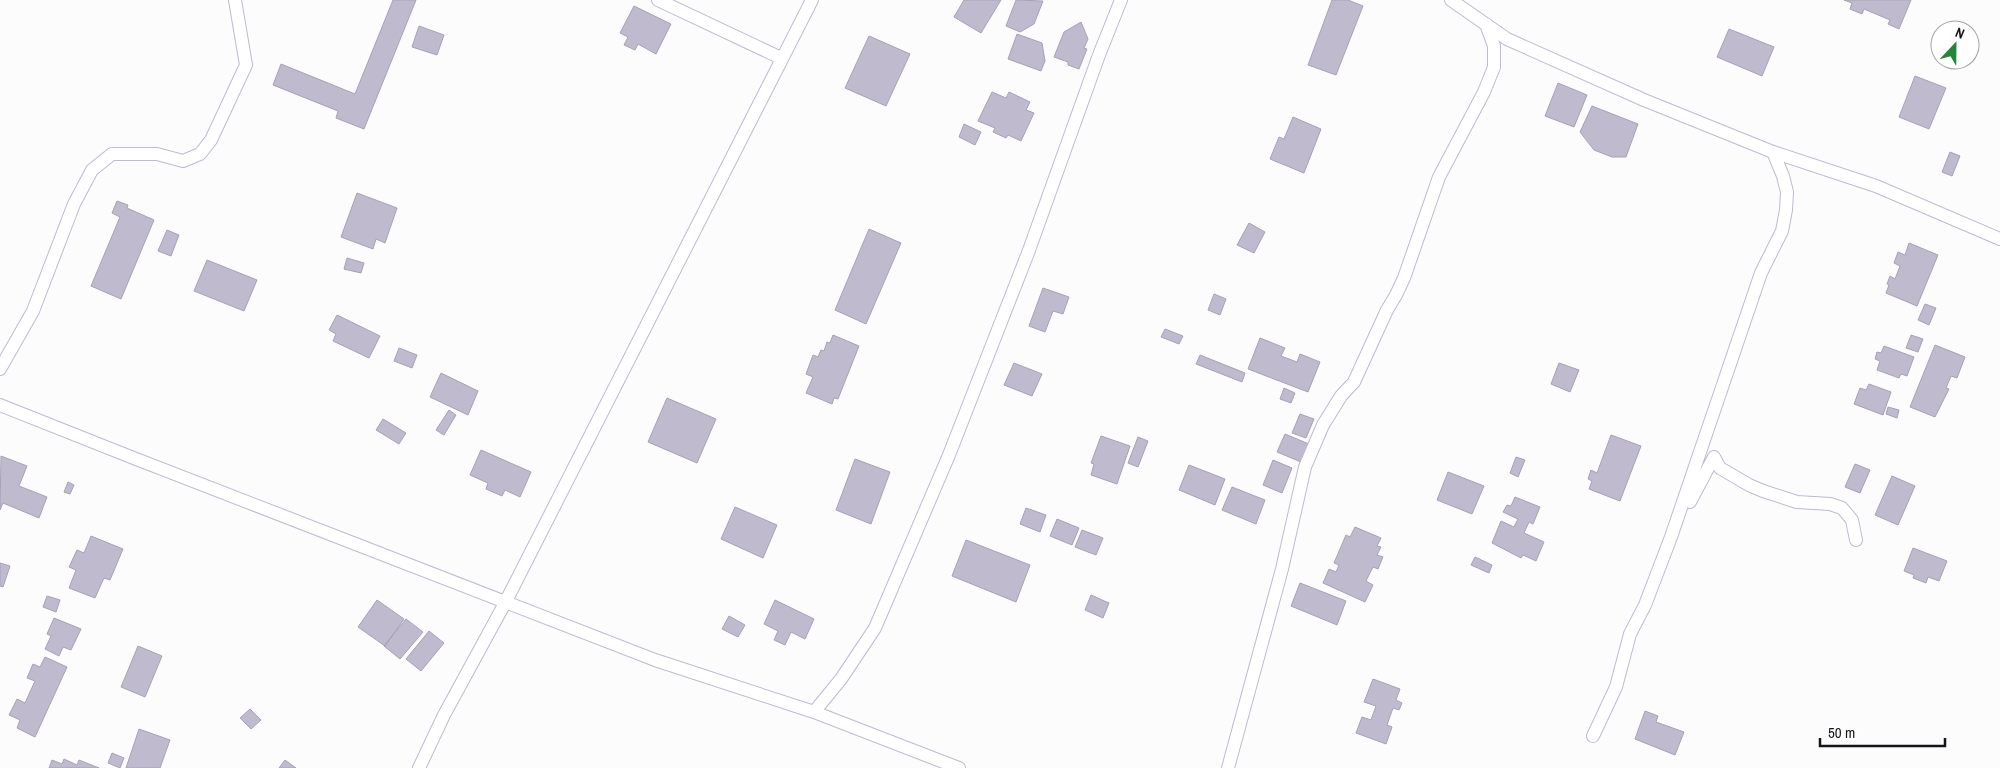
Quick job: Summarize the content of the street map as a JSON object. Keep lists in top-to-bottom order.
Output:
{
  "scale_bar": "50 m",
  "north": "top"
}
